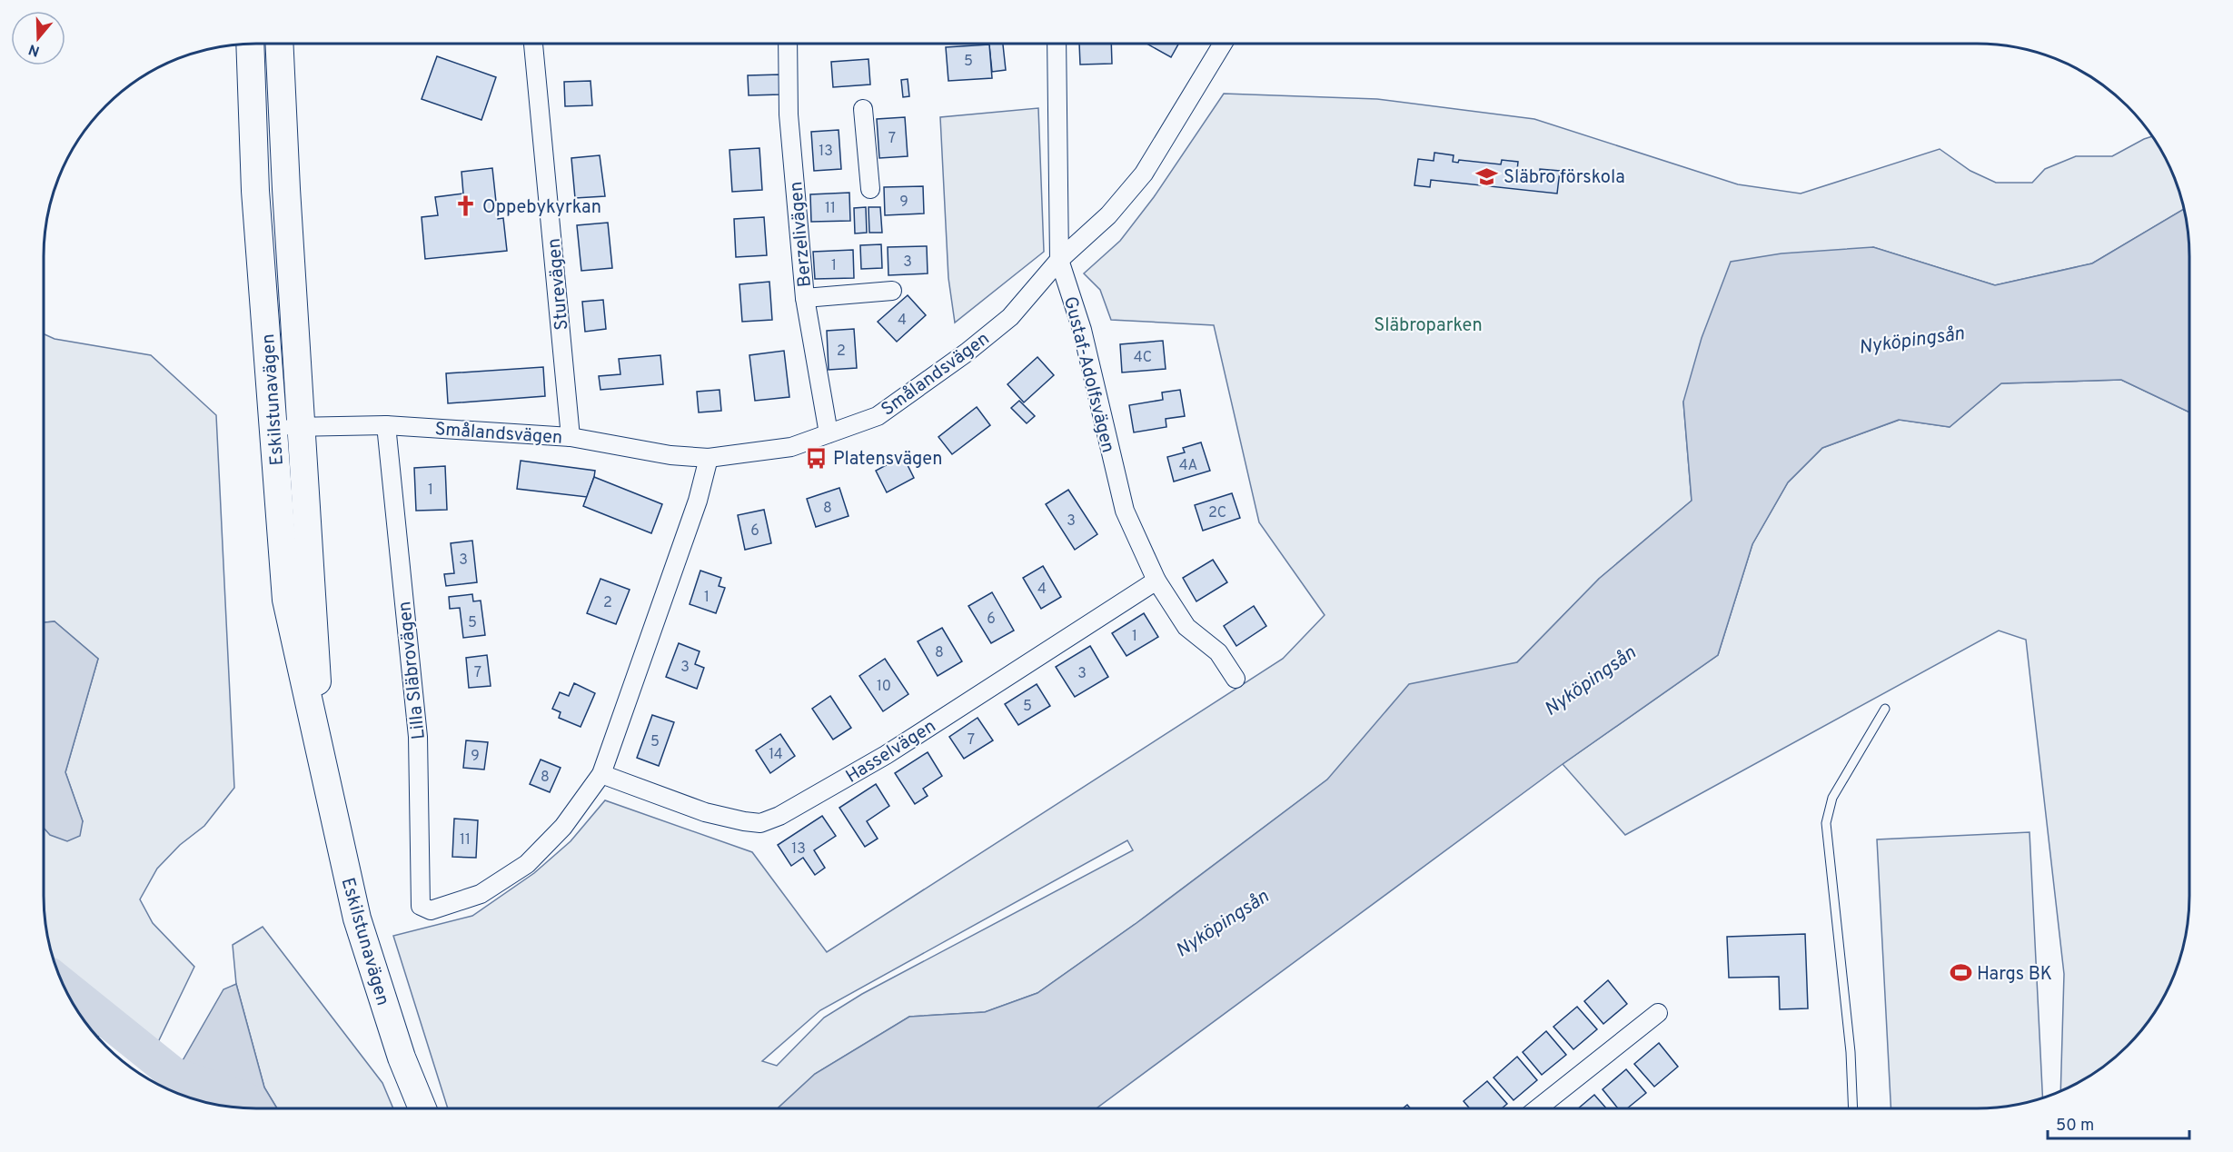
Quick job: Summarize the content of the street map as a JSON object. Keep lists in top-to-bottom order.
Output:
{
  "streets": {
    "main road": ["Eskilstunavägen"],
    "street": [
      "Berzelivägen",
      "Sturevägen",
      "Smålandsvägen",
      "Gustaf-Adolfsvägen",
      "Lilla Släbrovägen",
      "Hasselvägen"
    ]
  },
  "crossings": [
    ["Berzelivägen", "Smålandsvägen"],
    ["Sturevägen", "Smålandsvägen"],
    ["Smålandsvägen", "Gustaf-Adolfsvägen"],
    ["Smålandsvägen", "Eskilstunavägen"],
    ["Smålandsvägen", "Lilla Släbrovägen"],
    ["Gustaf-Adolfsvägen", "Hasselvägen"],
    ["Lilla Släbrovägen", "Hasselvägen"]
  ],
  "water": ["Nyköpingsån"],
  "parks": ["Släbroparken"],
  "places": {
    "school or university": ["Släbro förskola"],
    "church": ["Oppebykyrkan"],
    "bus stop": ["Platensvägen"],
    "sports": ["Hargs BK"]
  },
  "house_numbers": [
    "5",
    "7",
    "13",
    "9",
    "11",
    "3",
    "1",
    "4",
    "2",
    "4C",
    "4A",
    "1",
    "8",
    "2C",
    "3",
    "6",
    "3",
    "4",
    "1",
    "2",
    "6",
    "5",
    "1",
    "8",
    "3",
    "7",
    "3",
    "10",
    "5",
    "7",
    "5",
    "14",
    "9",
    "8",
    "11",
    "13"
  ],
  "scale_bar": "50 m",
  "north": "bottom"
}
